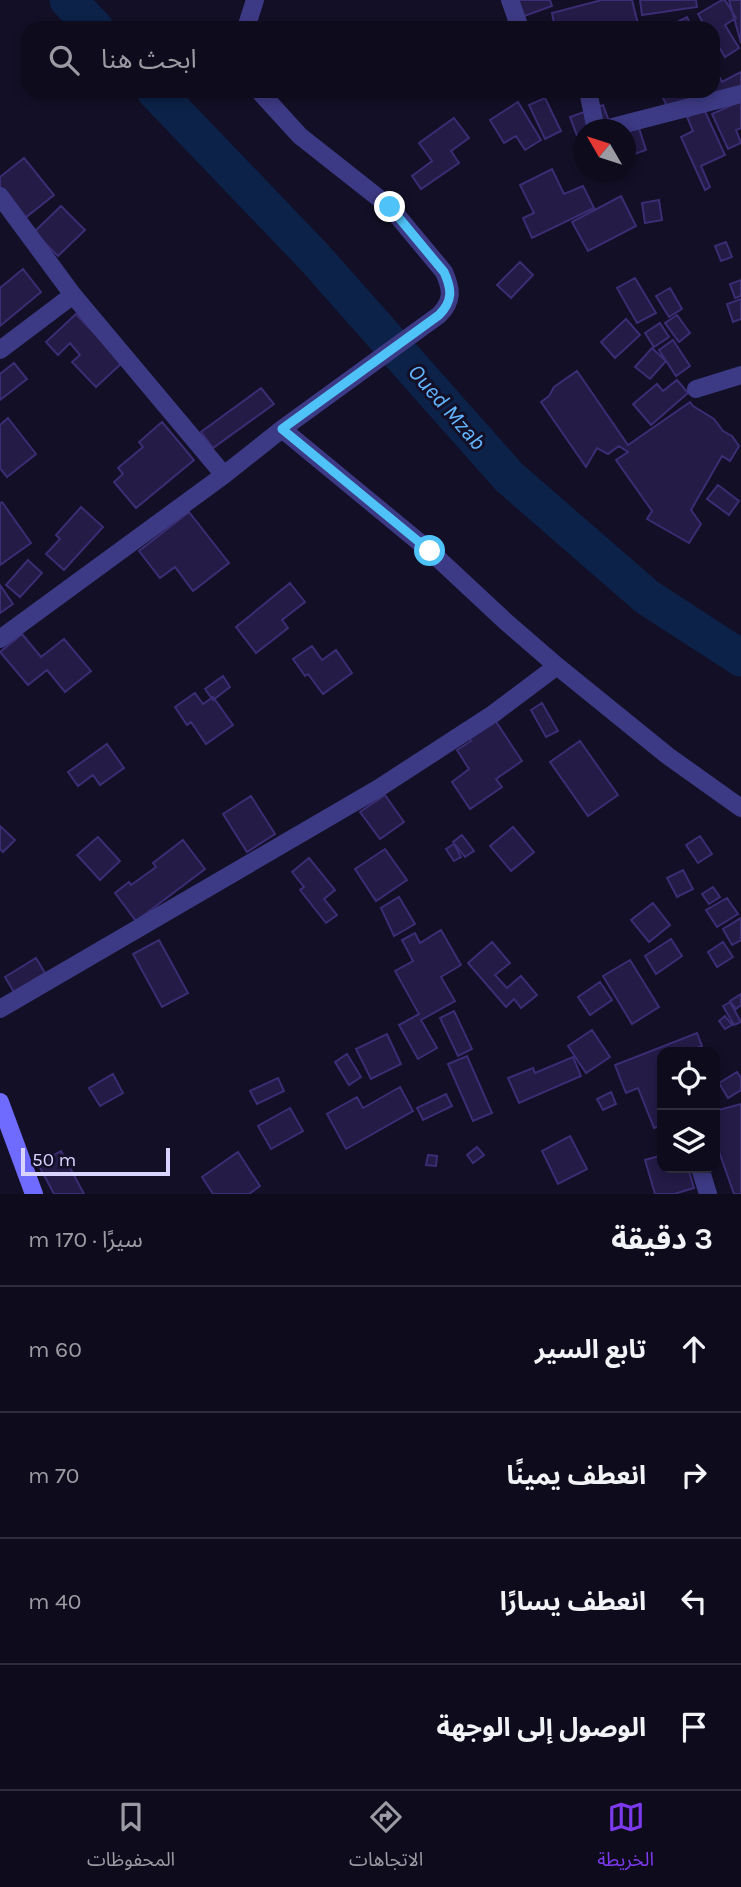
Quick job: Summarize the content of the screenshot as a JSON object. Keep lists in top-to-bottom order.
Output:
{
  "water": ["Oued Mzab"],
  "scale_bar": "50 m",
  "north": "top left",
  "page": {
    "search": "ابحث هنا",
    "scale": "50 m",
    "heading": ["3 دقيقة", "سيرًا · 170 m"],
    "list": [
      ["تابع السير", "60 m"],
      ["انعطف يمينًا", "70 m"],
      ["انعطف يسارًا", "40 m"],
      "الوصول إلى الوجهة"
    ],
    "nav": ["الخريطة", "الاتجاهات", "المحفوظات"]
  }
}
